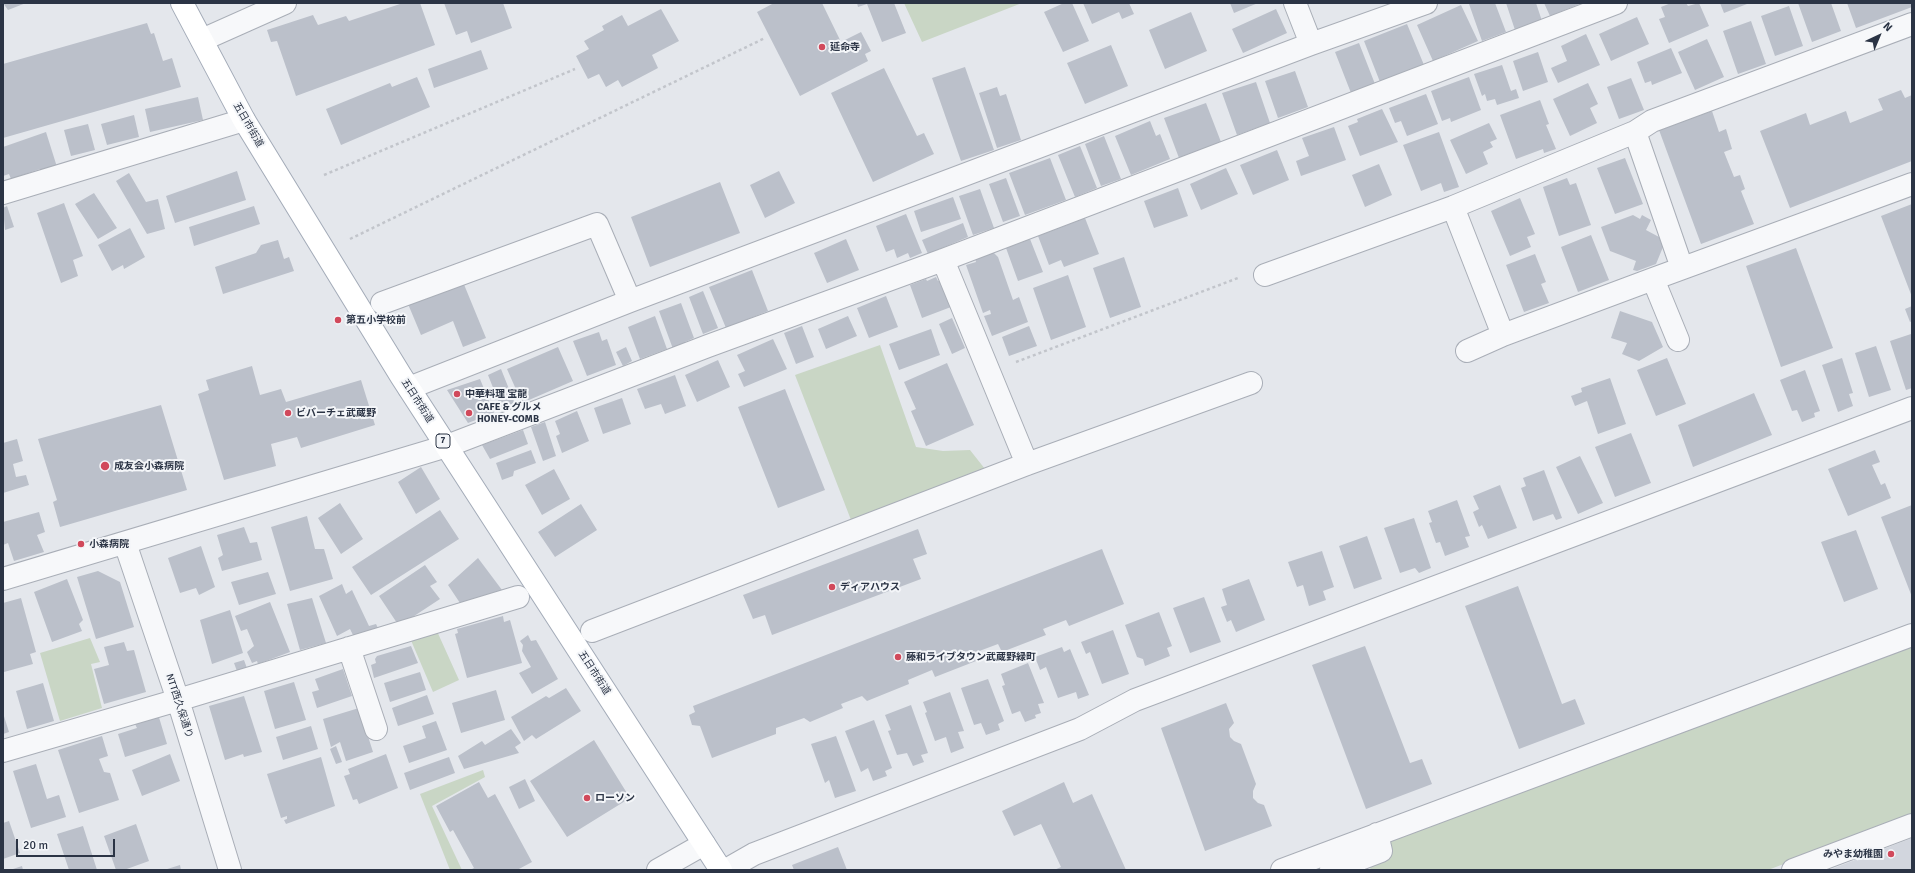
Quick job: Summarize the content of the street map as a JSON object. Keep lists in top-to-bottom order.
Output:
{
  "streets": {
    "main road": ["五日市街道", "7"],
    "street": ["NTT西久保通り"]
  },
  "places": [
    "延命寺",
    "第五小学校前",
    "中華料理 宝龍",
    "ビバーチェ武蔵野",
    "CAFE & グルメ HONEY-COMB",
    "成友会小森病院",
    "小森病院",
    "ディアハウス",
    "藤和ライブタウン武蔵野緑町",
    "ローソン",
    "みやま幼稚園"
  ],
  "scale_bar": "20 m",
  "north": "top right"
}
